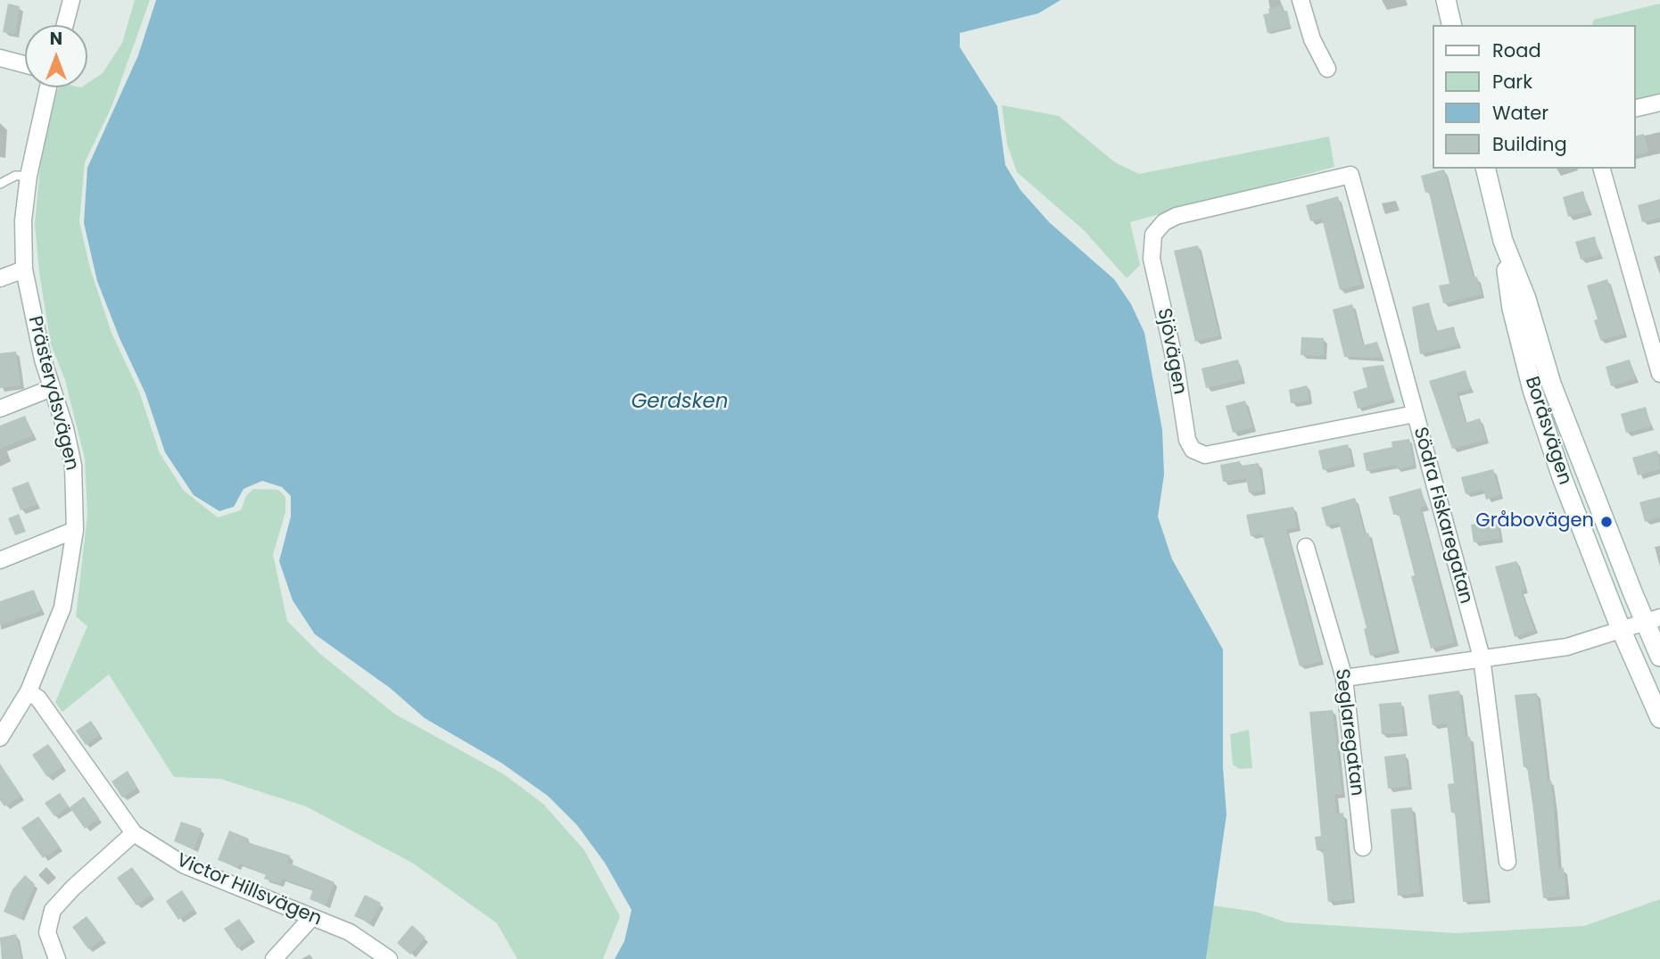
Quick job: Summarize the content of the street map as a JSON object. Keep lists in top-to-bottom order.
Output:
{
  "streets": {
    "main road": ["Boråsvägen"],
    "street": [
      "Sjövägen",
      "Prästerydsvägen",
      "Södra Fiskaregatan",
      "Seglaregatan",
      "Victor Hillsvägen"
    ]
  },
  "crossings": [
    ["Sjövägen", "Södra Fiskaregatan"],
    ["Prästerydsvägen", "Victor Hillsvägen"]
  ],
  "water": ["Gerdsken"],
  "places": ["Gråbovägen"],
  "legend": [
    "Road",
    "Park",
    "Water",
    "Building"
  ],
  "north": "top"
}
